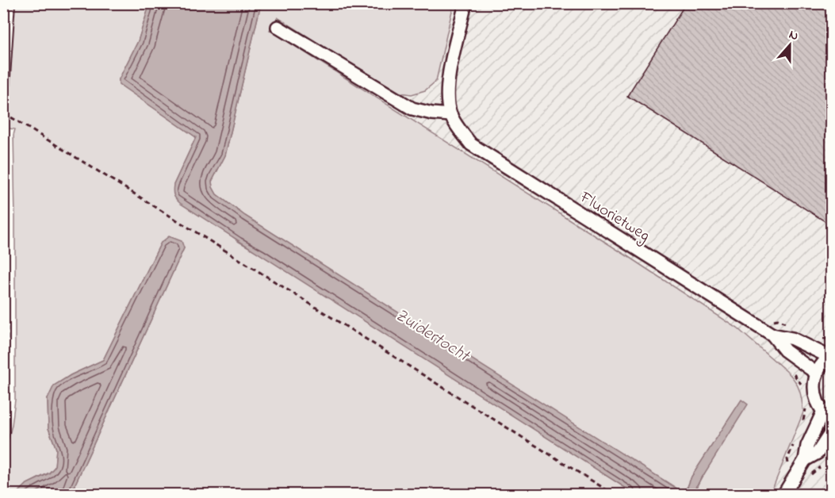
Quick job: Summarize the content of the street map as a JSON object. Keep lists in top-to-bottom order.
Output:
{
  "streets": {
    "street": ["Fluorietweg"]
  },
  "water": ["Zuidertocht"],
  "north": "top"
}
